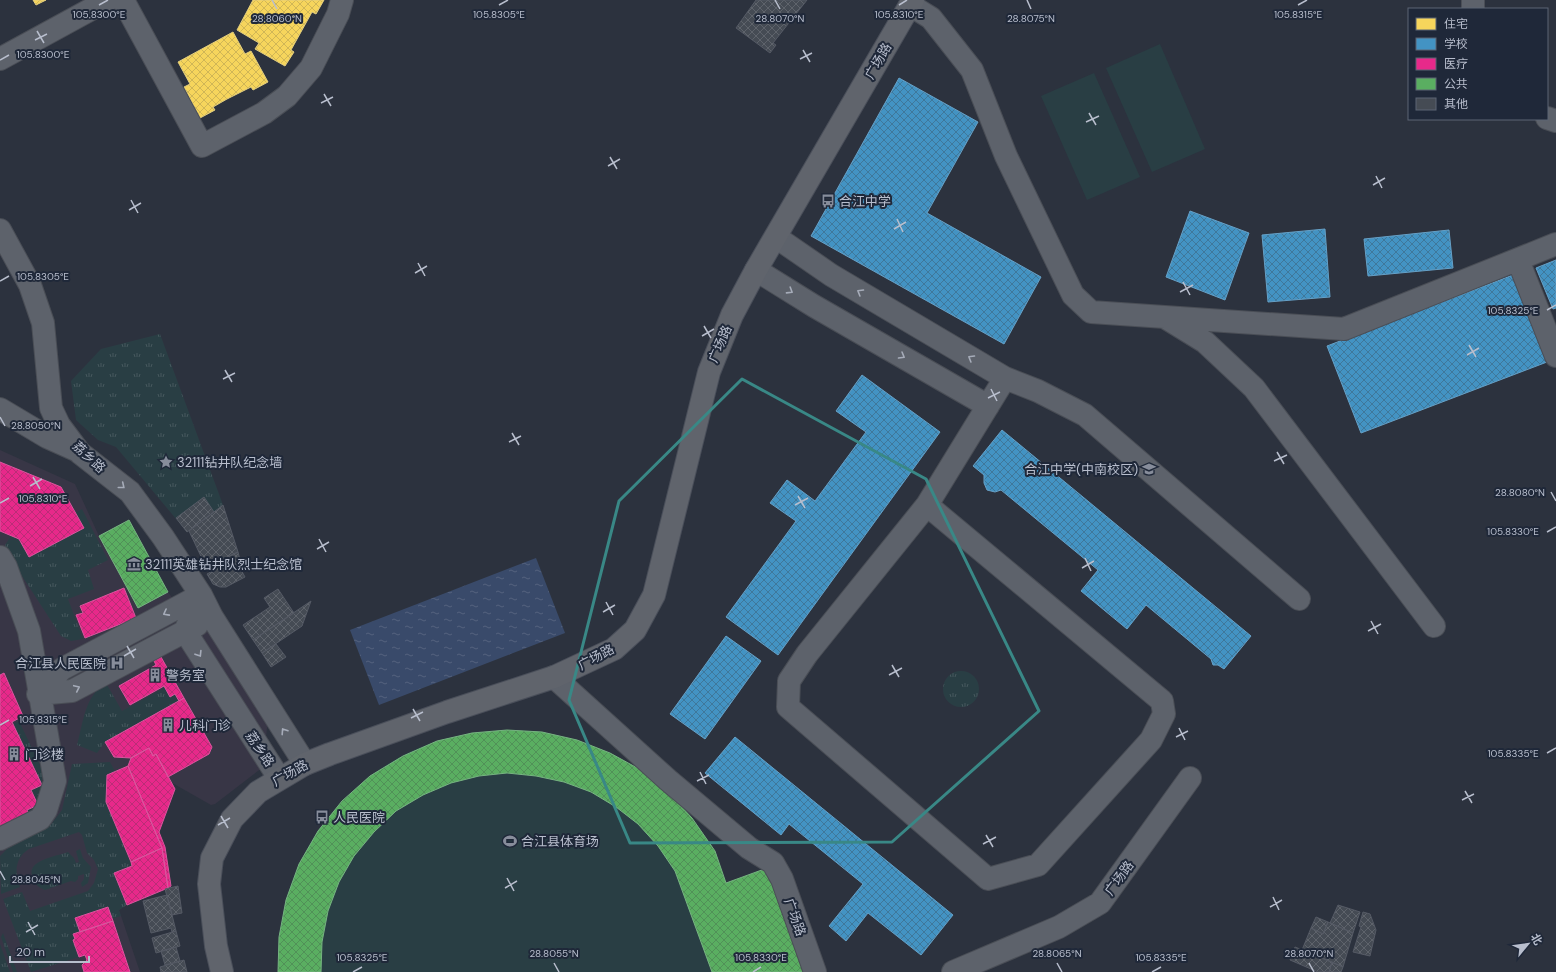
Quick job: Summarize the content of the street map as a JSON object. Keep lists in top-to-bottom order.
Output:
{
  "streets": {
    "main road": ["广场路"],
    "street": ["荔乡路"]
  },
  "crossings": [
    ["广场路", "荔乡路"]
  ],
  "places": {
    "bus stop": ["合江中学", "人民医院"],
    "place": ["32111钻井队纪念墙"],
    "school or university": ["合江中学(中南校区)"],
    "museum": ["32111英雄钻井队烈士纪念馆"],
    "hospital": ["合江县人民医院"],
    "building": ["警务室", "儿科门诊", "门诊楼"],
    "sports": ["合江县体育场"]
  },
  "legend": [
    "住宅",
    "学校",
    "医疗",
    "公共",
    "其他"
  ],
  "scale_bar": "20 m",
  "north": "top right",
  "coordinates": [
    "105.8300°E",
    "105.8305°E",
    "105.8310°E",
    "105.8315°E",
    "28.8060°N",
    "28.8070°N",
    "28.8075°N",
    "105.8325°E",
    "28.8050°N",
    "28.8080°N",
    "105.8330°E",
    "105.8335°E",
    "28.8045°N",
    "28.8055°N",
    "28.8065°N"
  ]
}
